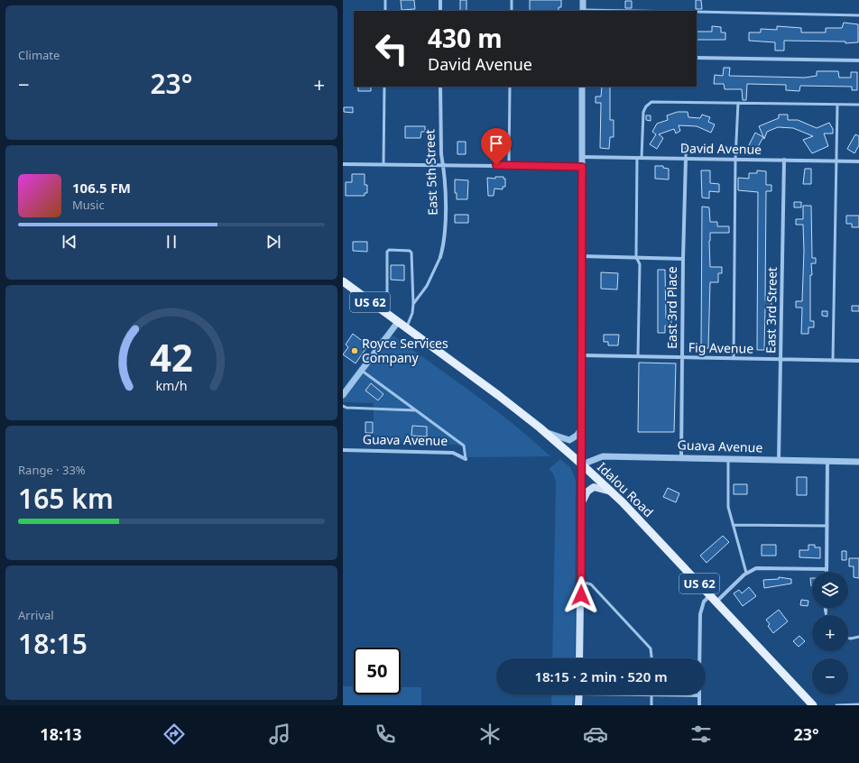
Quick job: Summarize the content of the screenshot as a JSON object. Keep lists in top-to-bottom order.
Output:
{
  "streets": {
    "main road": ["US 62", "Idalou Road"],
    "street": [
      "David Avenue",
      "East 5th Street",
      "East 3rd Place",
      "East 3rd Street",
      "Fig Avenue",
      "Guava Avenue"
    ]
  },
  "crossings": [
    ["David Avenue", "East 3rd Place"],
    ["David Avenue", "East 3rd Street"],
    ["East 3rd Place", "Fig Avenue"],
    ["East 3rd Place", "Guava Avenue"],
    ["East 3rd Street", "Fig Avenue"],
    ["East 3rd Street", "Guava Avenue"],
    ["Guava Avenue", "Idalou Road"]
  ],
  "places": ["Royce Services Company"],
  "page": {
    "tile": [
      "Climate",
      ["Range · 33%", "165 km"],
      ["Arrival", "18:15"]
    ],
    "turn": ["430 m", "David Avenue"],
    "heat": ["−", "23°", "+"],
    "song": ["106.5 FM", "Music"],
    "map_buttons": ["+", "−"],
    "limit": "50",
    "trip": "18:15 · 2 min · 520 m",
    "tabs": ["18:13", "23°"],
    "gauge": ["42", "km/h"]
  }
}
